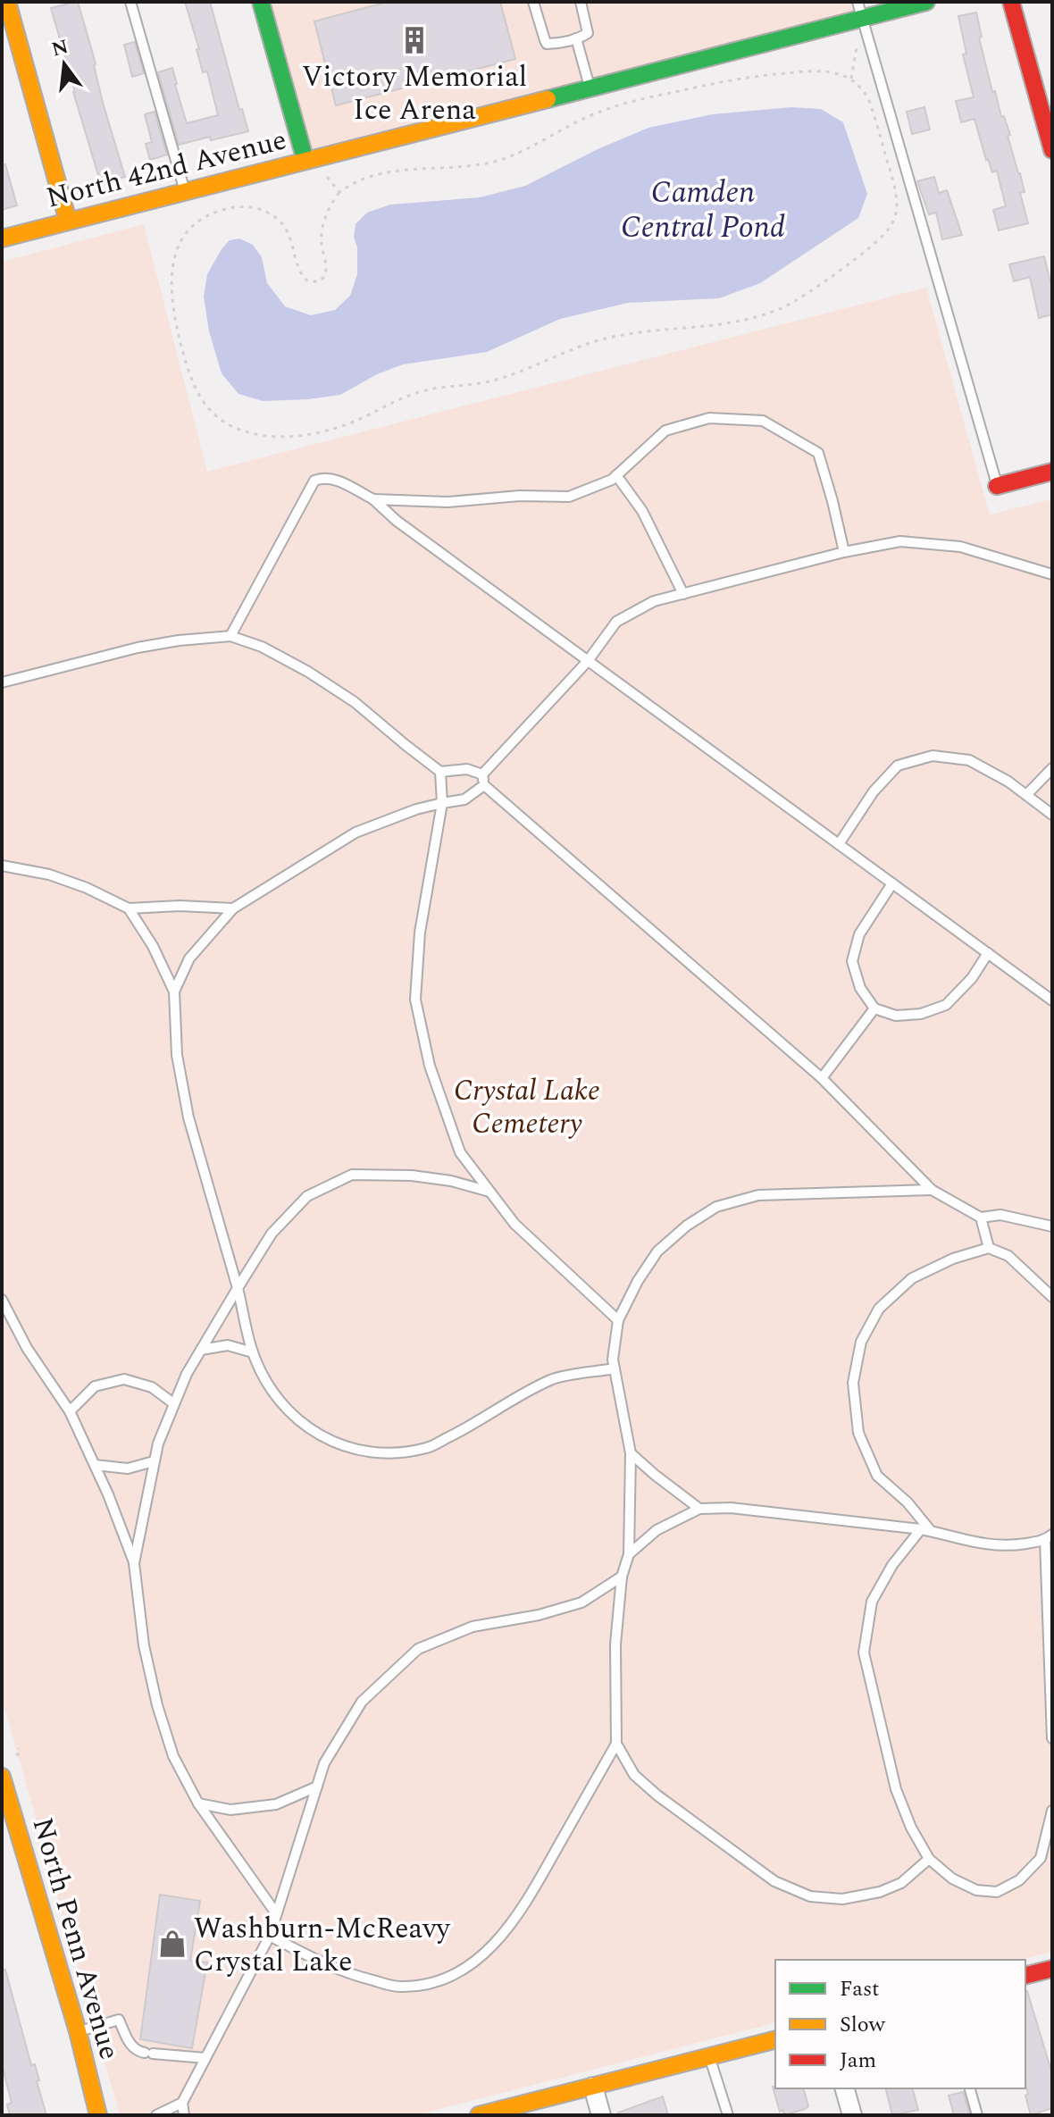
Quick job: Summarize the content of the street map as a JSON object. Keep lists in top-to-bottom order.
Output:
{
  "streets": {
    "street": ["North 42nd Avenue", "North Penn Avenue"]
  },
  "water": ["Camden Central Pond"],
  "parks": ["Crystal Lake Cemetery"],
  "places": {
    "building": ["Victory Memorial Ice Arena"],
    "shop": ["Washburn-McReavy Crystal Lake"]
  },
  "legend": ["Fast", "Slow", "Jam"],
  "north": "top"
}
